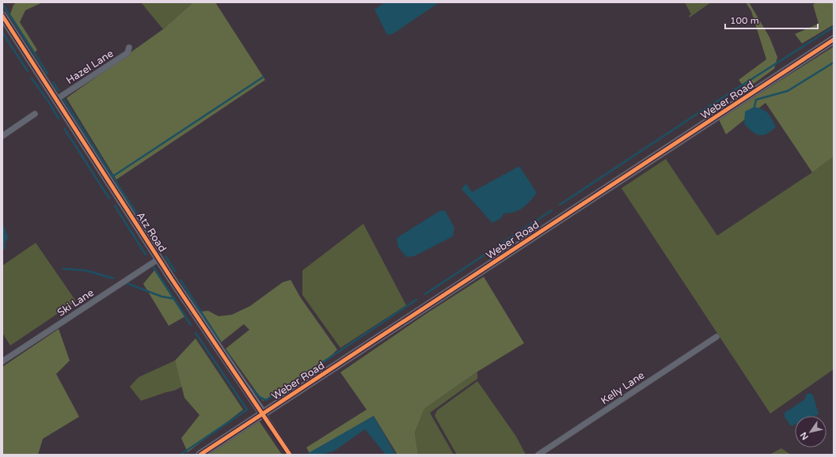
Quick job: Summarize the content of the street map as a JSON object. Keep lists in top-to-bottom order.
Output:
{
  "streets": {
    "street": [
      "Hazel Lane",
      "Weber Road",
      "Atz Road",
      "Ski Lane",
      "Kelly Lane"
    ]
  },
  "crossings": [
    ["Hazel Lane", "Atz Road"],
    ["Weber Road", "Atz Road"],
    ["Atz Road", "Ski Lane"]
  ],
  "scale_bar": "100 m",
  "north": "bottom left"
}
